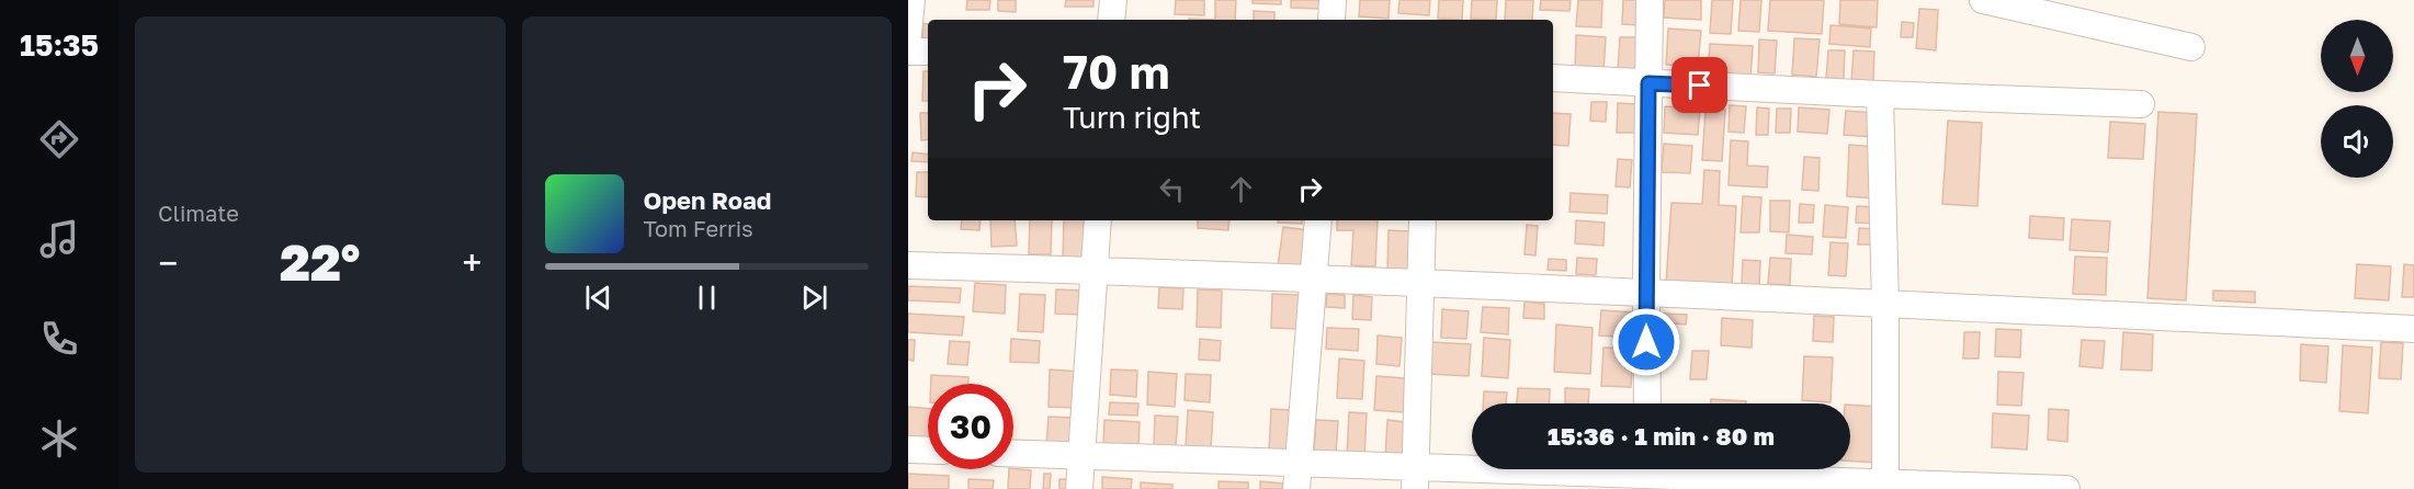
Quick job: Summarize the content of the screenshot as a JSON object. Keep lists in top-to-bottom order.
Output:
{
  "north": "bottom",
  "page": {
    "tabs": "15:35",
    "tile": "Climate",
    "turn": ["70 m", "Turn right"],
    "song": ["Open Road", "Tom Ferris"],
    "heat": ["−", "22°", "+"],
    "limit": "30",
    "trip": "15:36 · 1 min · 80 m"
  }
}
